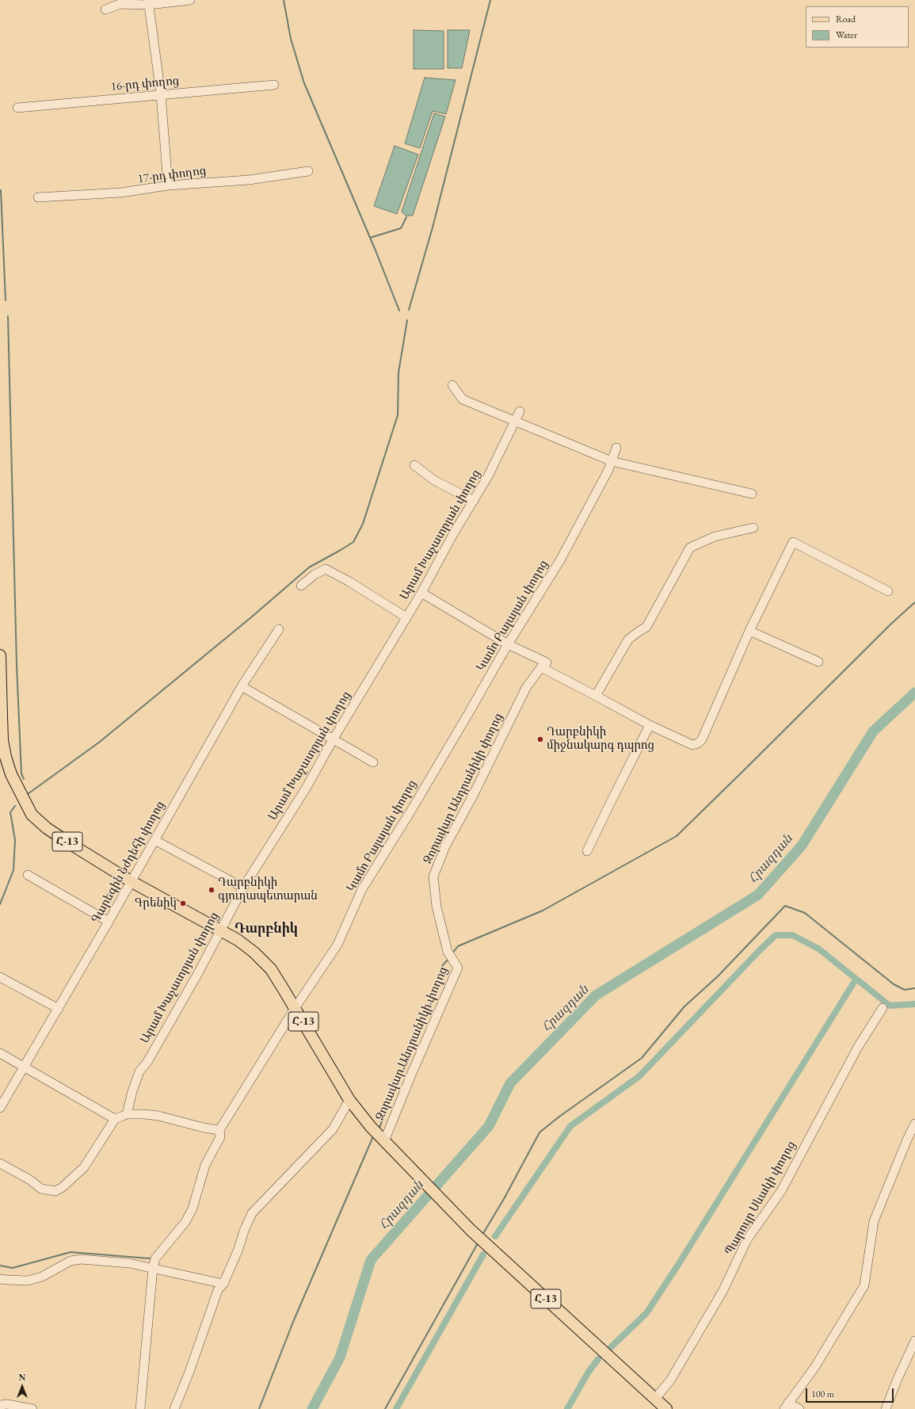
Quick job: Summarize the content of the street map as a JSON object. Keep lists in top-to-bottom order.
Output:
{
  "streets": {
    "main road": ["Հ-13"],
    "street": [
      "16-րդ փողոց",
      "17-րդ փողոց",
      "Արամ Խաչատրյան փողոց",
      "Կամո Բալայան փողոց",
      "Զորավար Անդրանիկի փողոց",
      "Գարեգին Նժդեհի փողոց",
      "Պարույր Սևակի փողոց"
    ]
  },
  "crossings": [
    ["Արամ Խաչատրյան փողոց", "Հ-13"],
    ["Կամո Բալայան փողոց", "Հ-13"],
    ["Զորավար Անդրանիկի փողոց", "Հ-13"],
    ["Հ-13", "Գարեգին Նժդեհի փողոց"],
    ["Հ-13", "Պարույր Սևակի փողոց"]
  ],
  "districts": ["Դարբնիկ"],
  "water": ["Հրազդան"],
  "places": ["Դարբնիկի միջնակարգ դպրոց", "Դարբնիկի գյուղապետարան", "Գրենիկ"],
  "legend": ["Road", "Water"],
  "scale_bar": "100 m",
  "north": "top"
}
